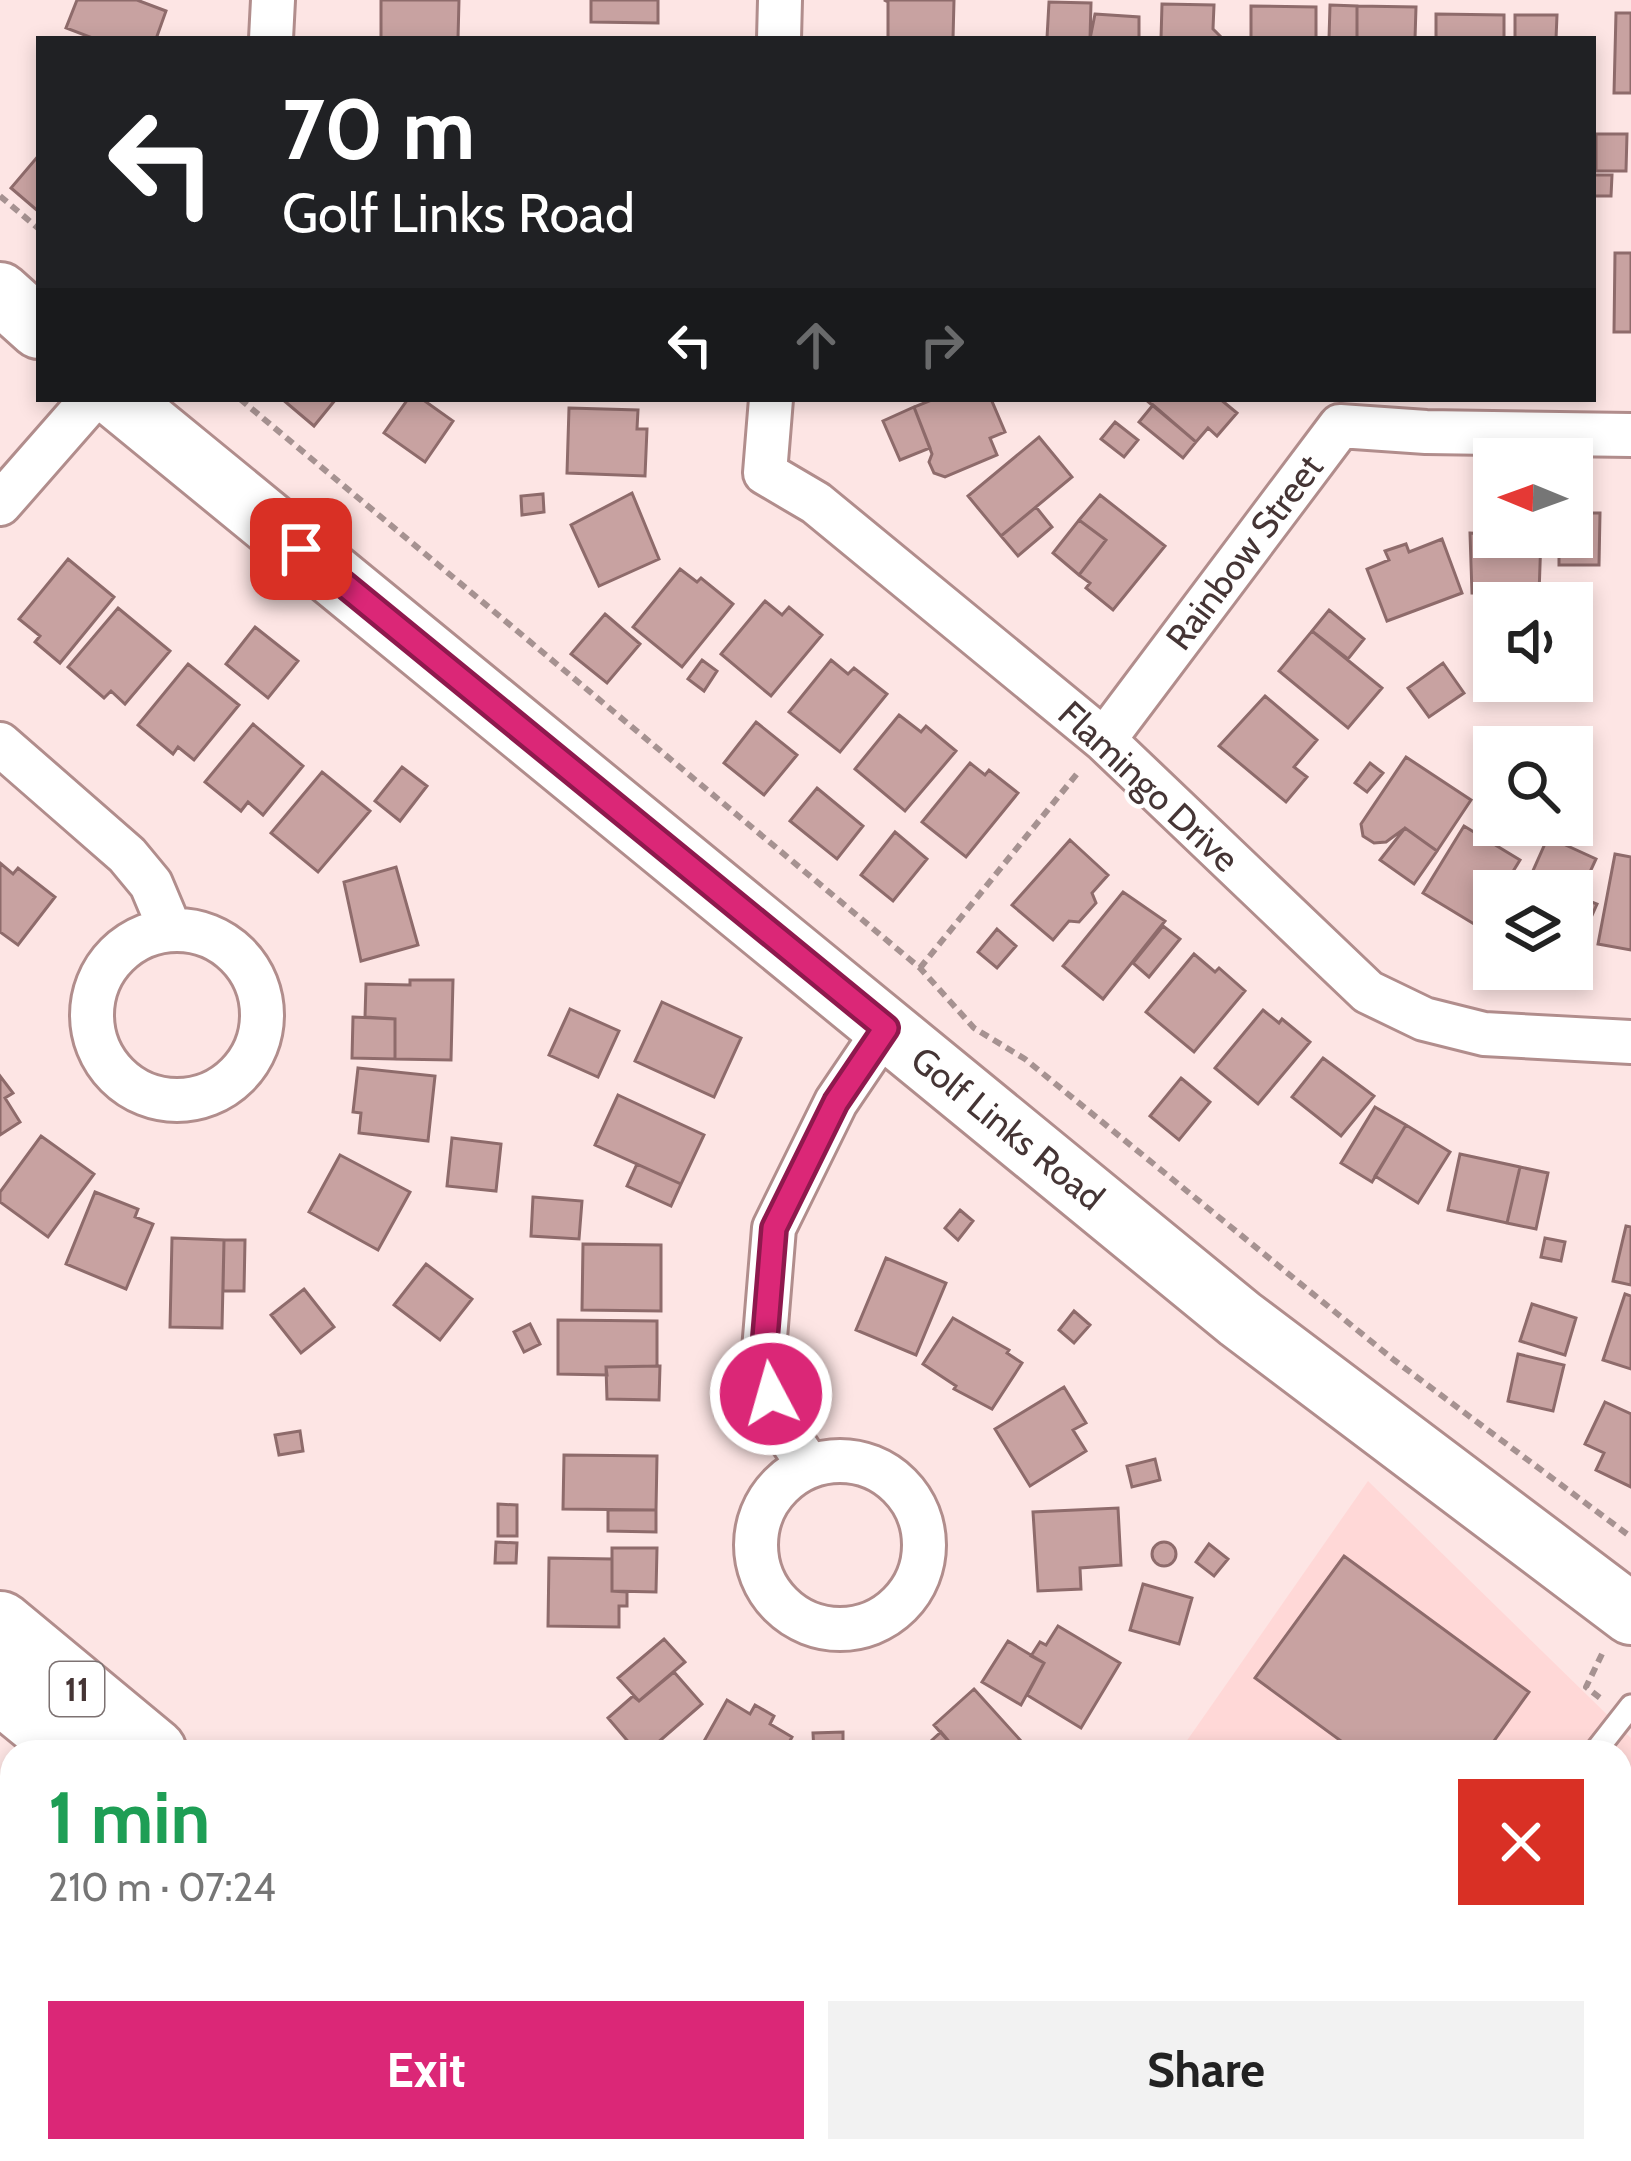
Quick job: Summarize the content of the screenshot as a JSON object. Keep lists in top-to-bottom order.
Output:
{
  "streets": {
    "highway": ["11"],
    "main road": ["Golf Links Road"],
    "street": ["Rainbow Street", "Flamingo Drive"]
  },
  "crossings": [
    ["Rainbow Street", "Flamingo Drive"]
  ],
  "north": "left",
  "page": {
    "turn": ["70 m", "Golf Links Road"],
    "heading": ["1 min", "210 m · 07:24"],
    "buttons": ["Exit", "Share"]
  }
}
